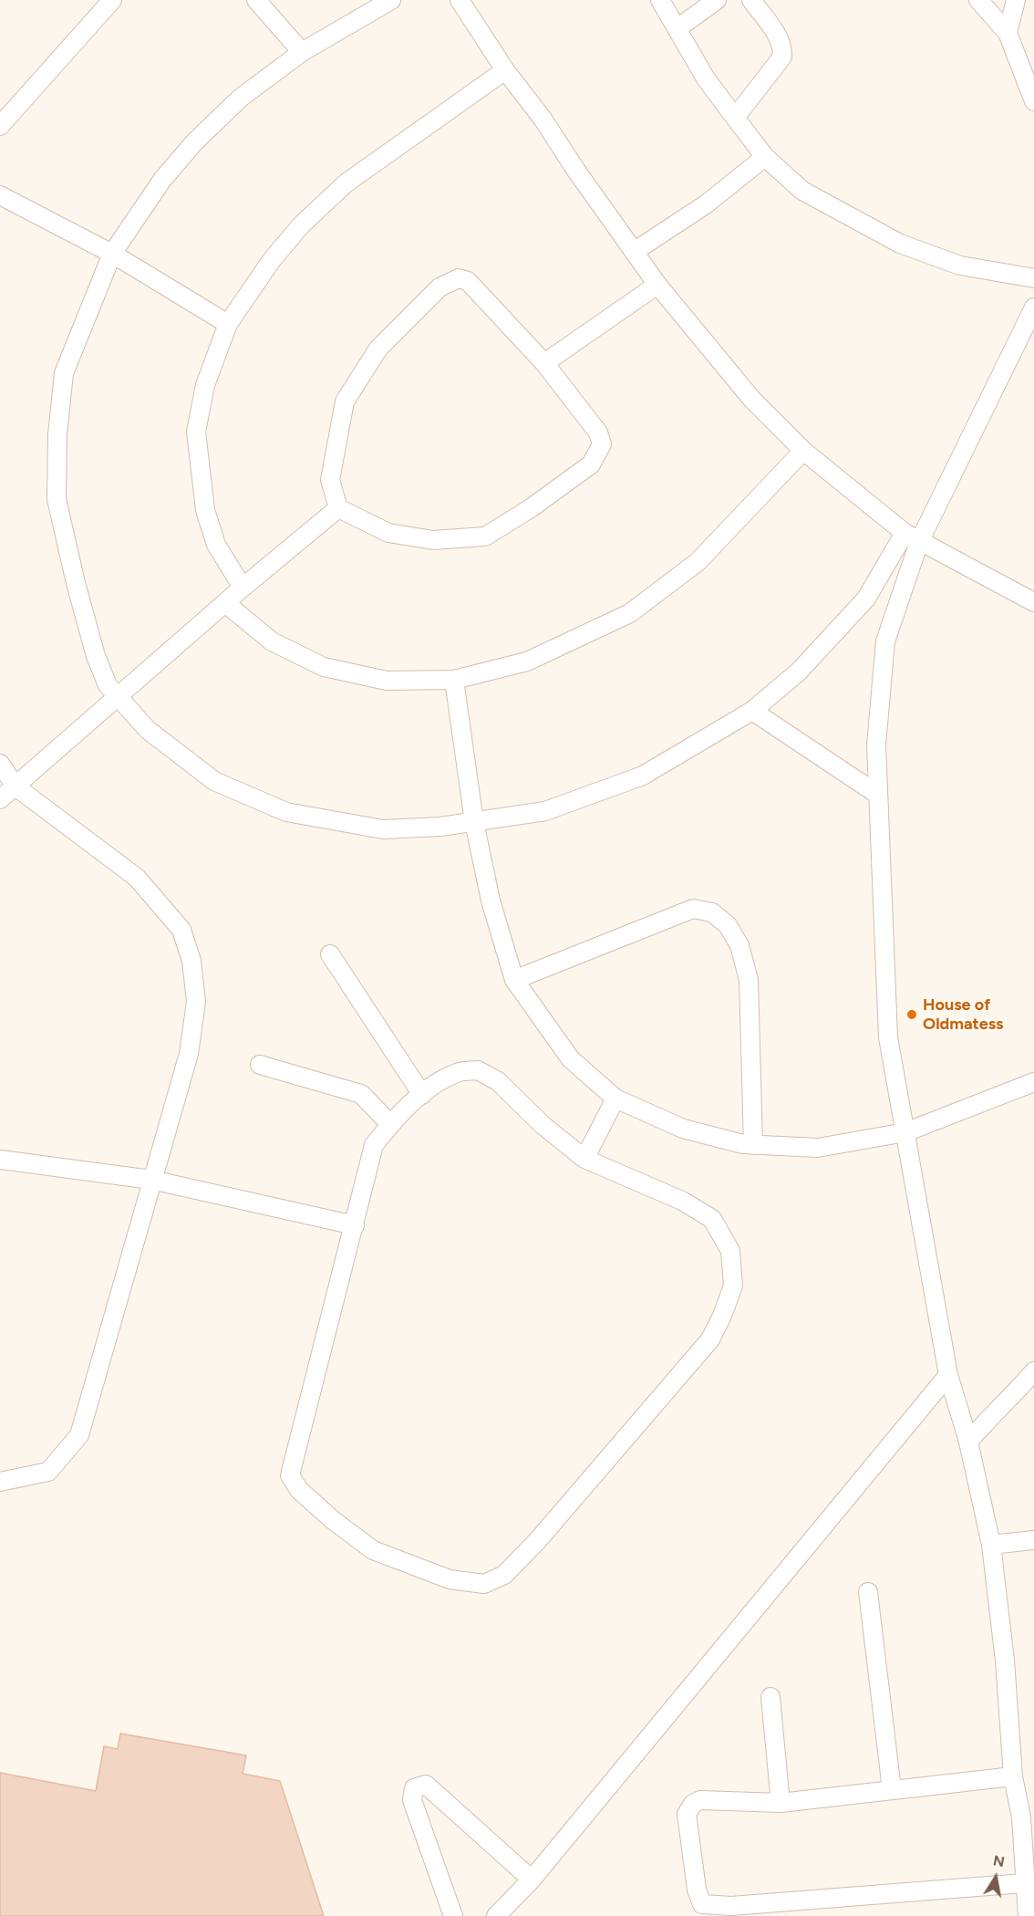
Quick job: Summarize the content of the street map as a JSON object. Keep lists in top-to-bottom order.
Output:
{
  "places": ["House of Oldmatess"],
  "north": "top"
}
